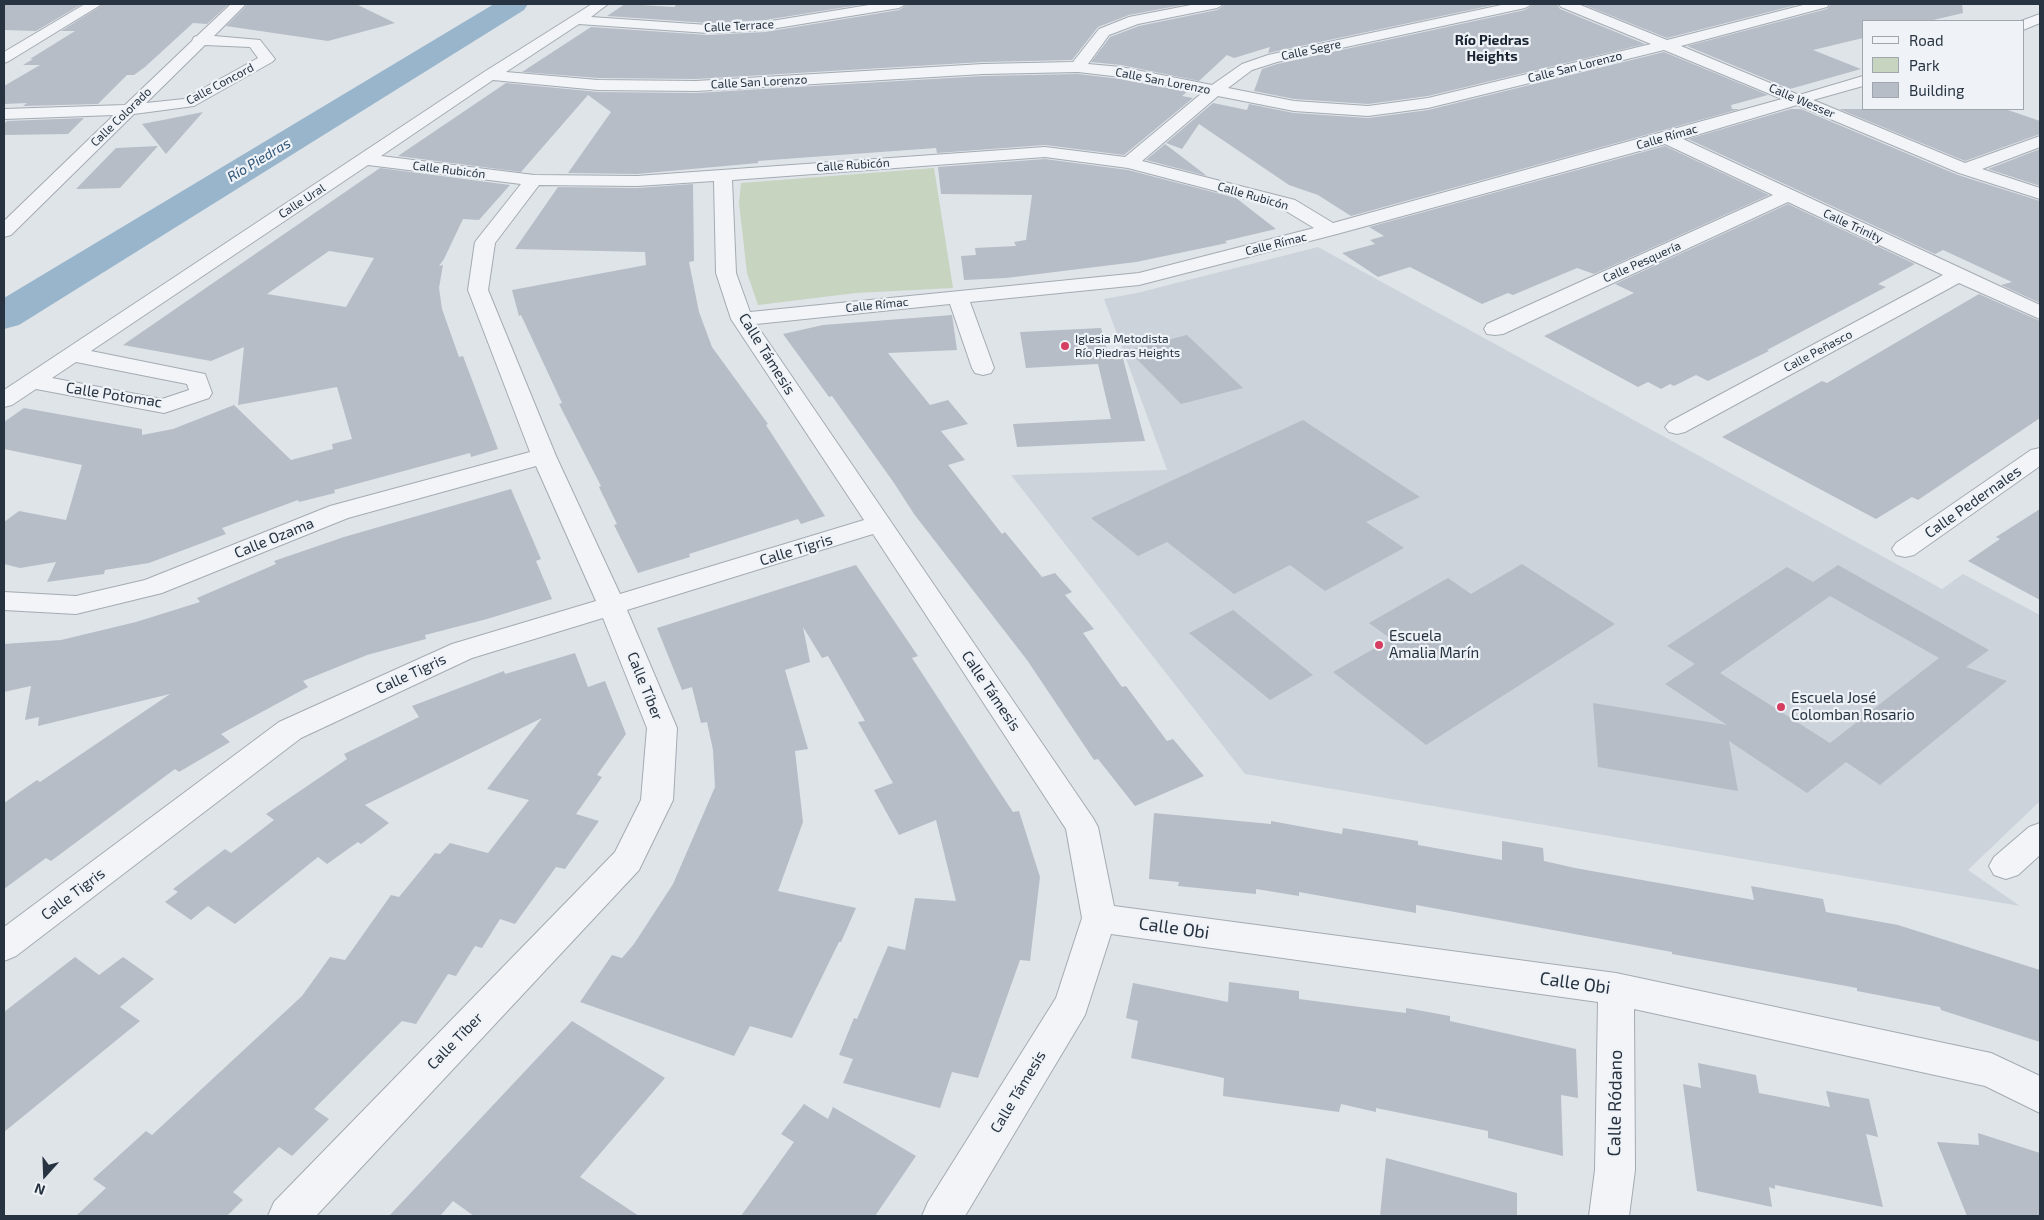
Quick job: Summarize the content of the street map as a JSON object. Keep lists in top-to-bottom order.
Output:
{
  "streets": {
    "street": [
      "Calle Terrace",
      "Calle Segre",
      "Calle San Lorenzo",
      "Calle Concord",
      "Calle Wesser",
      "Calle Colorado",
      "Calle Rímac",
      "Calle Rubicón",
      "Calle Ural",
      "Calle Trinity",
      "Calle Pesquería",
      "Calle Peñasco",
      "Calle Támesis",
      "Calle Potomac",
      "Calle Pedernales",
      "Calle Ozama",
      "Calle Tigris",
      "Calle Tíber",
      "Calle Obi",
      "Calle Ródano"
    ]
  },
  "crossings": [
    ["Calle Terrace", "Calle Ural"],
    ["Calle Segre", "Calle San Lorenzo"],
    ["Calle Segre", "Calle Rubicón"],
    ["Calle San Lorenzo", "Calle Wesser"],
    ["Calle San Lorenzo", "Calle Ural"],
    ["Calle Concord", "Calle Colorado"],
    ["Calle Wesser", "Calle Rímac"],
    ["Calle Rímac", "Calle Rubicón"],
    ["Calle Rímac", "Calle Trinity"],
    ["Calle Rímac", "Calle Támesis"],
    ["Calle Rubicón", "Calle Ural"],
    ["Calle Rubicón", "Calle Támesis"],
    ["Calle Rubicón", "Calle Tíber"],
    ["Calle Ural", "Calle Potomac"],
    ["Calle Trinity", "Calle Pesquería"],
    ["Calle Trinity", "Calle Peñasco"],
    ["Calle Támesis", "Calle Tigris"],
    ["Calle Támesis", "Calle Obi"],
    ["Calle Ozama", "Calle Tíber"],
    ["Calle Tigris", "Calle Tíber"],
    ["Calle Obi", "Calle Ródano"]
  ],
  "districts": ["Río Piedras Heights"],
  "water": ["Río Piedras"],
  "places": ["Iglesia Metodista Río Piedras Heights", "Escuela Amalia Marín", "Escuela José Colomban Rosario"],
  "legend": ["Road", "Park", "Building"],
  "north": "bottom"
}
